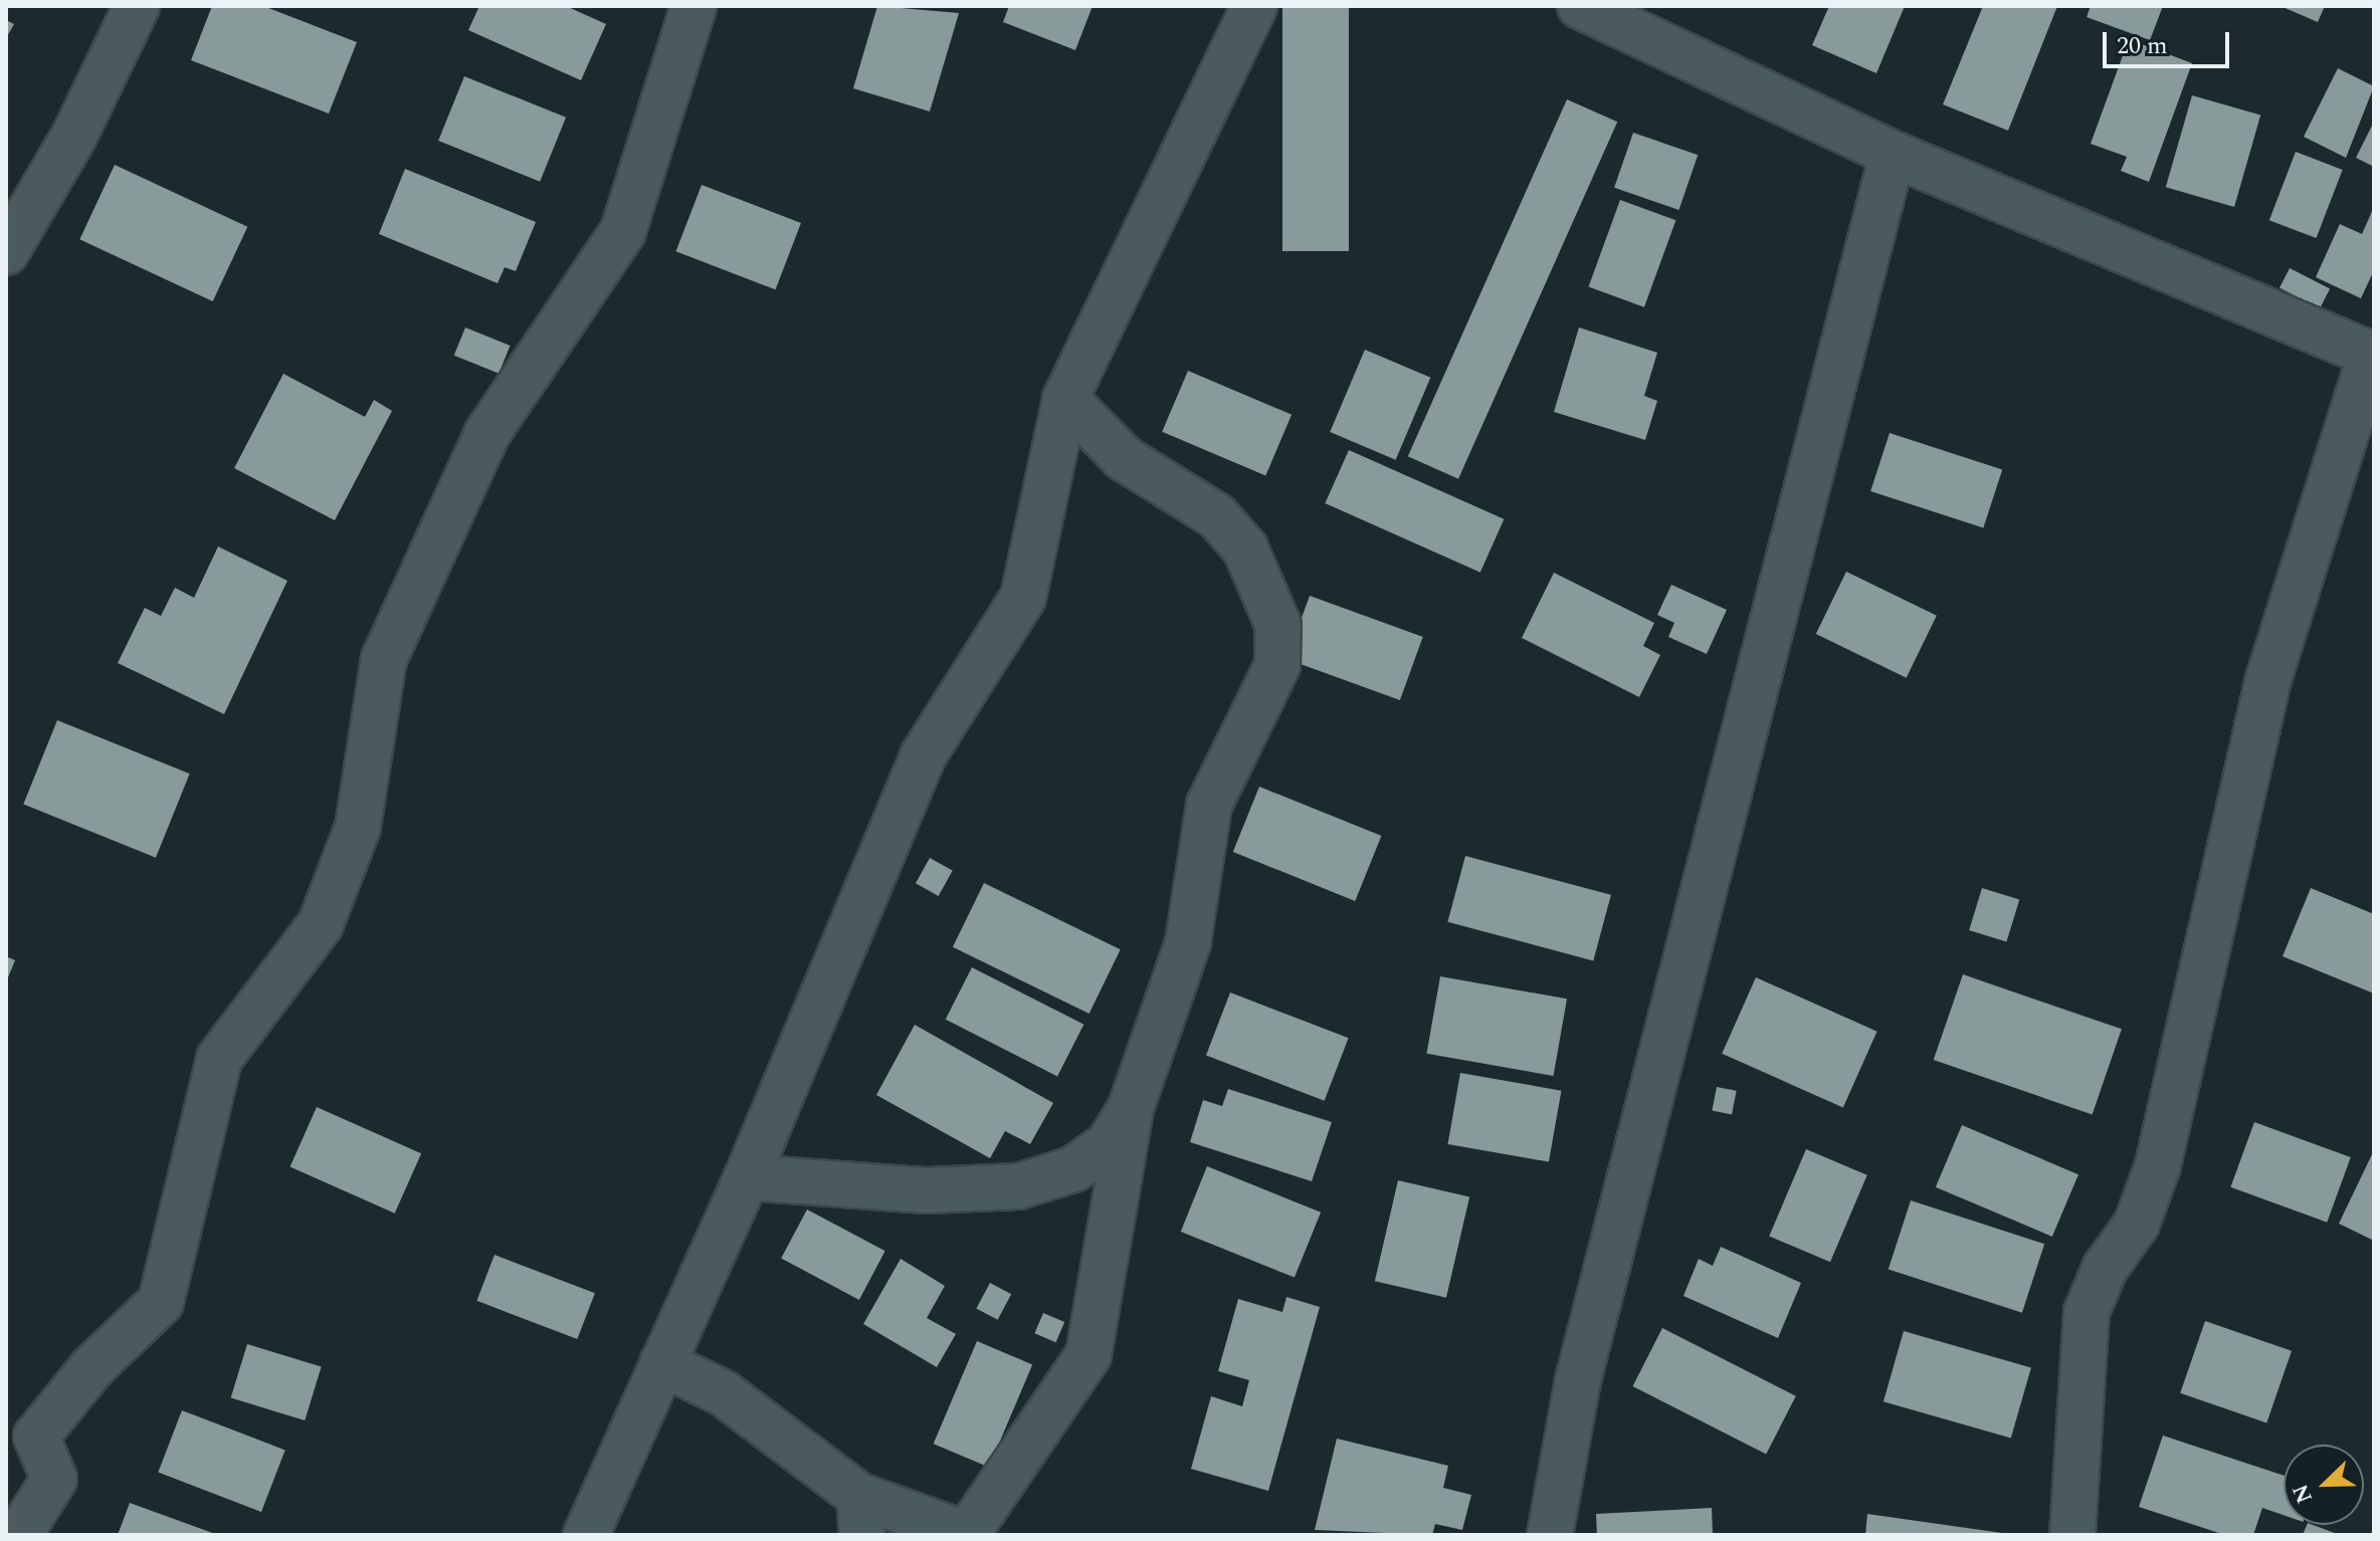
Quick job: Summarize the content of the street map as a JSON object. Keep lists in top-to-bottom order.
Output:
{
  "scale_bar": "20 m",
  "north": "bottom left"
}
